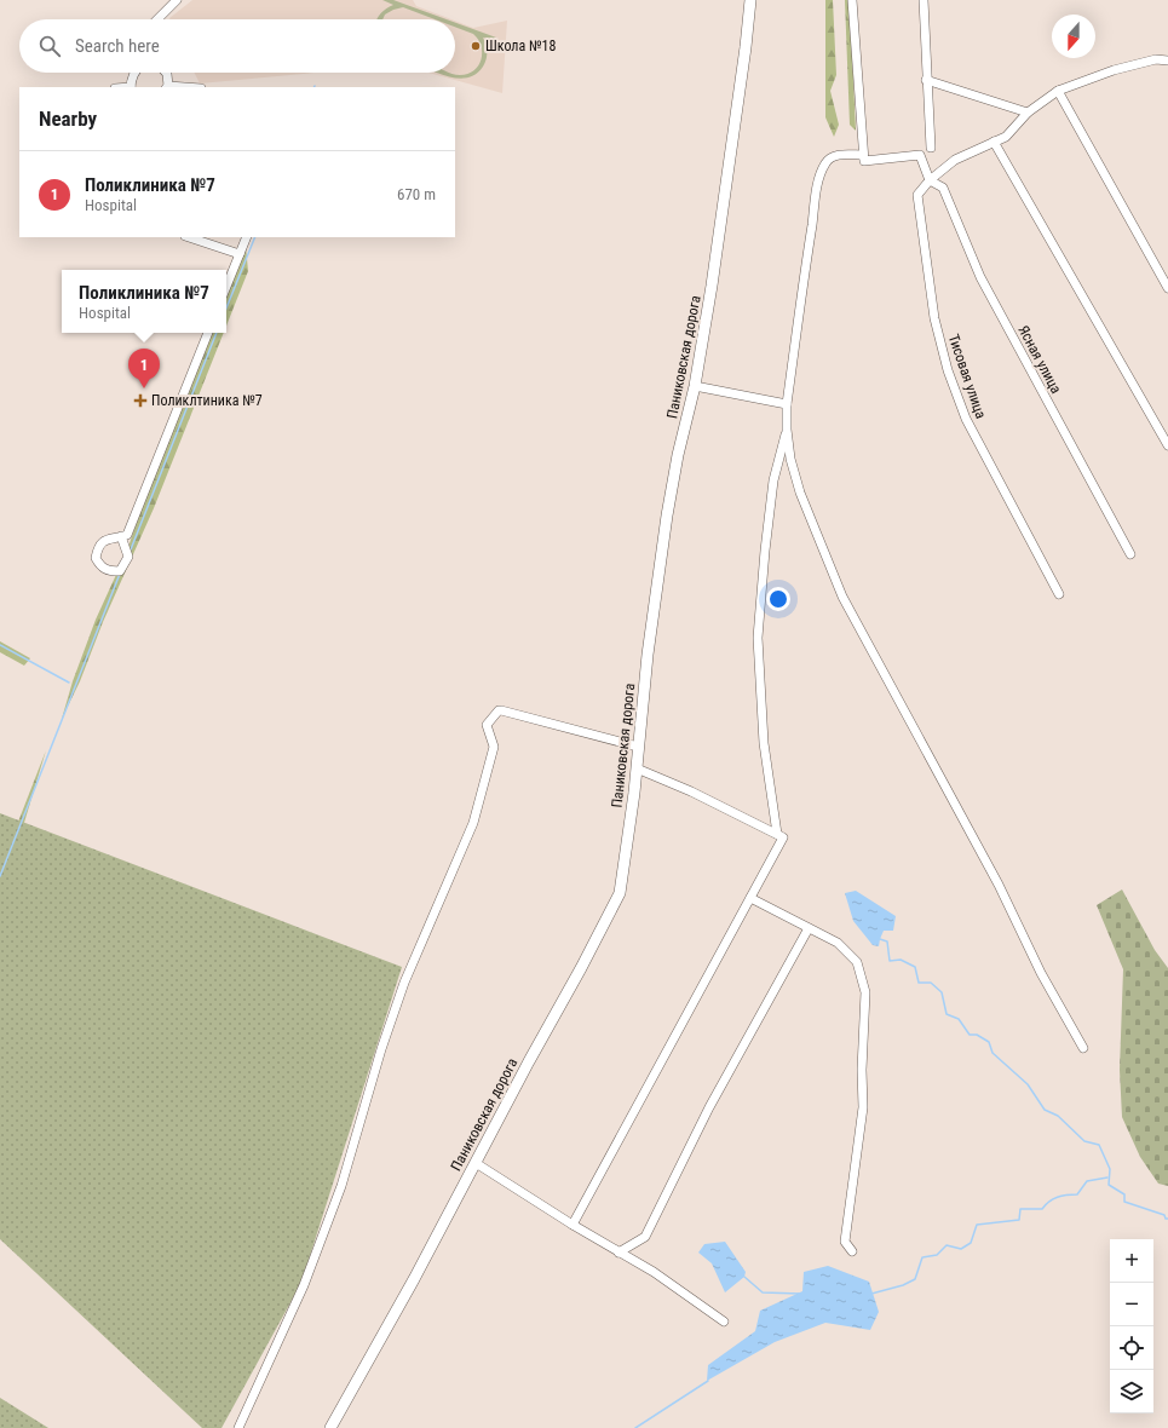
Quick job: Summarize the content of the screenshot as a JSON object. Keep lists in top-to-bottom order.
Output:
{
  "streets": {
    "street": ["Паниковская дорога", "Ясная улица", "Тисовая улица"]
  },
  "crossings": [
    ["Ясная улица", "Тисовая улица"]
  ],
  "places": {
    "other": ["Школа №18"],
    "health": ["Поликлтиника №7"]
  },
  "north": "bottom",
  "page": {
    "search": "Search here",
    "heading": "Nearby",
    "list": [
      {
        "mark": "1",
        "name": "Поликлиника №7",
        "note": "Hospital",
        "value": "670 m"
      }
    ],
    "popup": ["Поликлиника №7", "Hospital"],
    "pins": "1",
    "map_buttons": ["+", "−"]
  }
}
